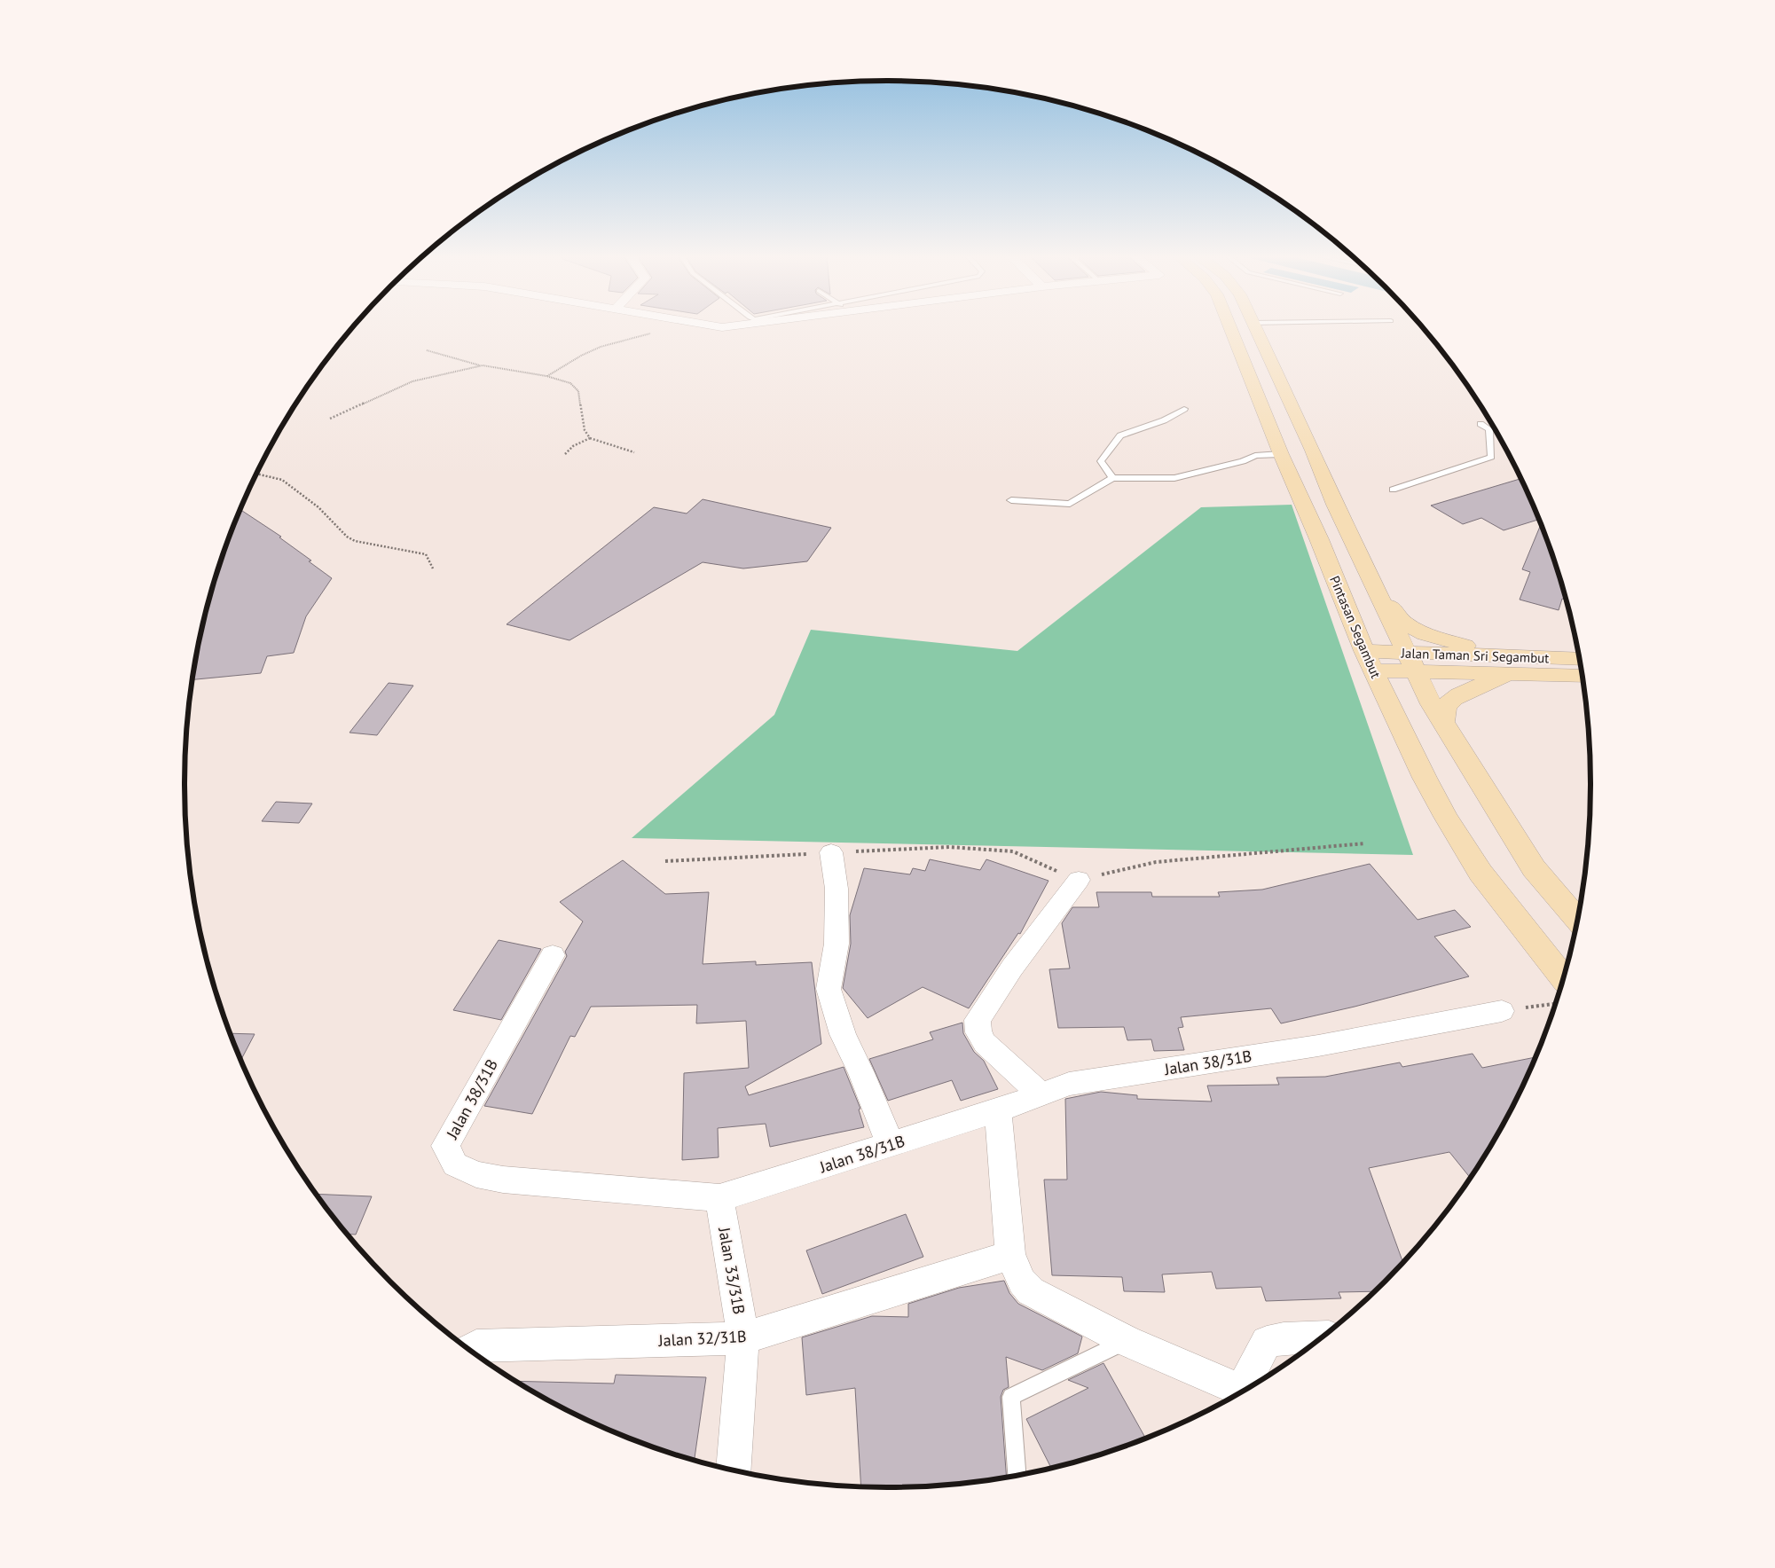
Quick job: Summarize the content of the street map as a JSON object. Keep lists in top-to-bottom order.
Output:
{
  "streets": {
    "main road": ["Pintasan Segambut", "Jalan Taman Sri Segambut"],
    "street": ["Jalan 38/31B", "Jalan 33/31B", "Jalan 32/31B"]
  },
  "crossings": [
    ["Pintasan Segambut", "Jalan Taman Sri Segambut"],
    ["Jalan 38/31B", "Jalan 33/31B"],
    ["Jalan 33/31B", "Jalan 32/31B"]
  ]
}
